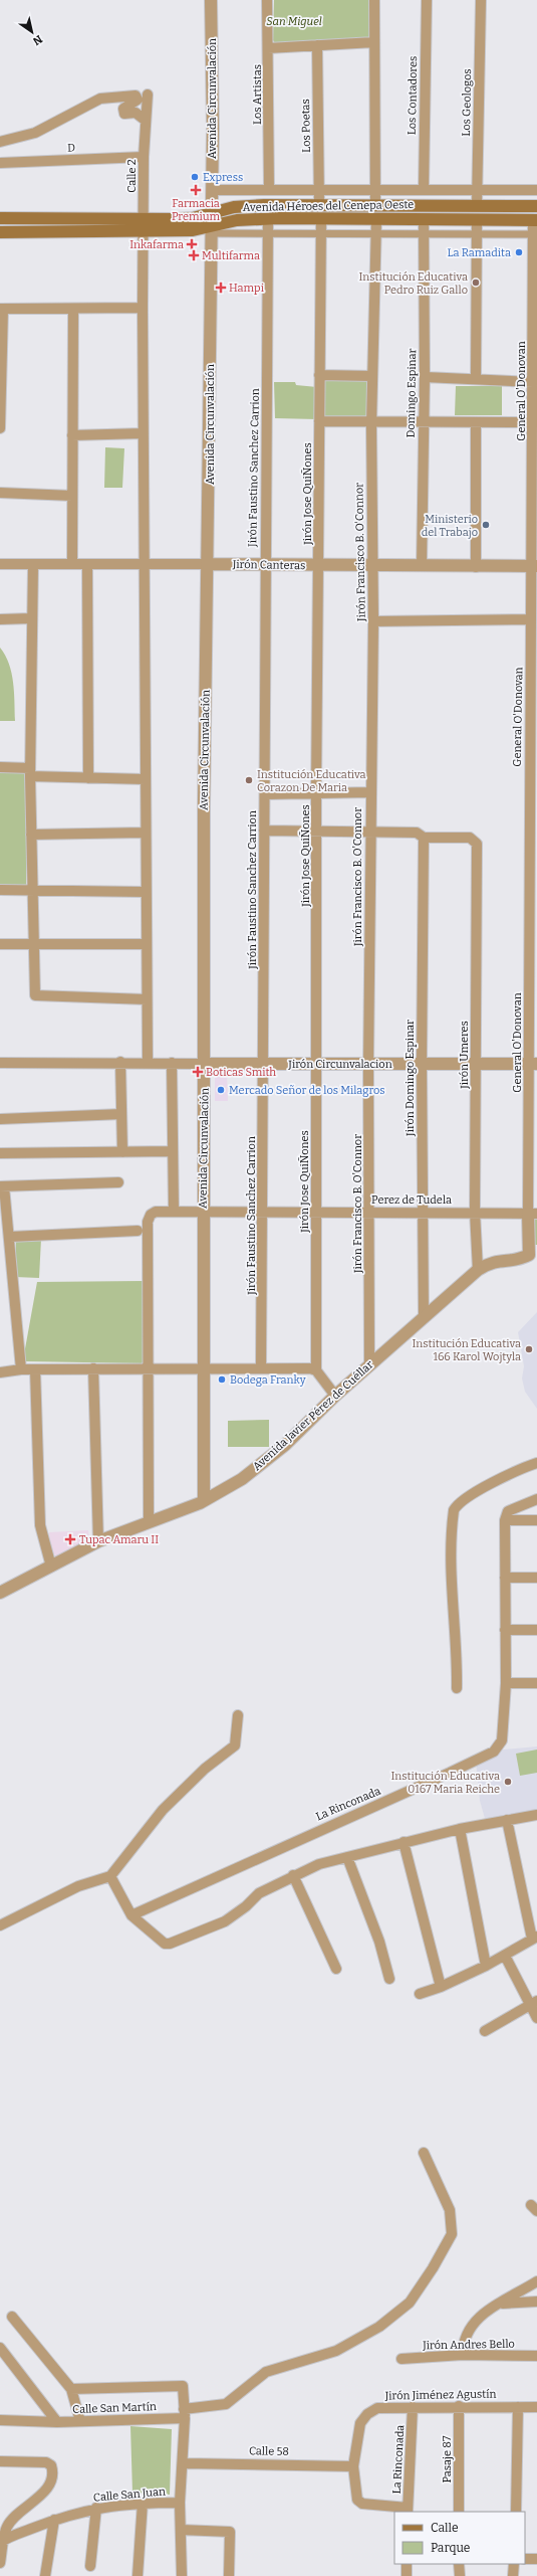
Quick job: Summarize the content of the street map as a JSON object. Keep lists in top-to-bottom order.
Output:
{
  "streets": {
    "main road": ["Avenida Héroes del Cenepa Oeste"],
    "street": [
      "Los Artistas",
      "Los Contadores",
      "Avenida Circunvalación",
      "Los Geologos",
      "Los Poetas",
      "D",
      "Calle 2",
      "General O'Donovan",
      "Domingo Espinar",
      "Jirón Faustino Sanchez Carrion",
      "Jirón Jose QuiÑones",
      "Jirón Francisco B. O'Connor",
      "Jirón Canteras",
      "Jirón Umeres",
      "Jirón Circunvalacion",
      "Jirón Domingo Espinar",
      "Perez de Tudela",
      "Avenida Javier Pérez de Cuéllar",
      "La Rinconada",
      "Jirón Andres Bello",
      "Jirón Jiménez Agustín",
      "Calle San Martín",
      "Calle 58",
      "Pasaje 87",
      "Calle San Juan"
    ]
  },
  "crossings": [
    ["Avenida Circunvalación", "Avenida Héroes del Cenepa Oeste"],
    ["Avenida Circunvalación", "Jirón Canteras"],
    ["Avenida Circunvalación", "Jirón Circunvalacion"],
    ["Avenida Circunvalación", "Perez de Tudela"],
    ["Avenida Circunvalación", "Avenida Javier Pérez de Cuéllar"],
    ["Los Geologos", "Avenida Héroes del Cenepa Oeste"],
    ["Los Poetas", "Avenida Héroes del Cenepa Oeste"],
    ["D", "Calle 2"],
    ["Calle 2", "Avenida Héroes del Cenepa Oeste"],
    ["Calle 2", "Jirón Canteras"],
    ["Calle 2", "Jirón Circunvalacion"],
    ["Avenida Héroes del Cenepa Oeste", "General O'Donovan"],
    ["Avenida Héroes del Cenepa Oeste", "Domingo Espinar"],
    ["Avenida Héroes del Cenepa Oeste", "Jirón Faustino Sanchez Carrion"],
    ["Avenida Héroes del Cenepa Oeste", "Jirón Jose QuiÑones"],
    ["Avenida Héroes del Cenepa Oeste", "Jirón Francisco B. O'Connor"],
    ["General O'Donovan", "Jirón Canteras"],
    ["General O'Donovan", "Jirón Circunvalacion"],
    ["General O'Donovan", "Perez de Tudela"],
    ["General O'Donovan", "Avenida Javier Pérez de Cuéllar"],
    ["Domingo Espinar", "Jirón Canteras"],
    ["Jirón Faustino Sanchez Carrion", "Jirón Canteras"],
    ["Jirón Faustino Sanchez Carrion", "Jirón Circunvalacion"],
    ["Jirón Faustino Sanchez Carrion", "Perez de Tudela"],
    ["Jirón Jose QuiÑones", "Jirón Canteras"],
    ["Jirón Jose QuiÑones", "Jirón Circunvalacion"],
    ["Jirón Jose QuiÑones", "Perez de Tudela"],
    ["Jirón Francisco B. O'Connor", "Jirón Canteras"],
    ["Jirón Francisco B. O'Connor", "Jirón Circunvalacion"],
    ["Jirón Francisco B. O'Connor", "Perez de Tudela"],
    ["Jirón Francisco B. O'Connor", "Avenida Javier Pérez de Cuéllar"],
    ["Jirón Umeres", "Jirón Circunvalacion"],
    ["Jirón Umeres", "Jirón Domingo Espinar"],
    ["Jirón Umeres", "Perez de Tudela"],
    ["Jirón Umeres", "Avenida Javier Pérez de Cuéllar"],
    ["Jirón Circunvalacion", "Jirón Domingo Espinar"],
    ["Jirón Domingo Espinar", "Perez de Tudela"],
    ["Jirón Domingo Espinar", "Avenida Javier Pérez de Cuéllar"],
    ["Perez de Tudela", "Avenida Javier Pérez de Cuéllar"],
    ["La Rinconada", "Jirón Jiménez Agustín"],
    ["Jirón Jiménez Agustín", "Calle 58"],
    ["Jirón Jiménez Agustín", "Pasaje 87"],
    ["Calle 58", "Calle San Juan"]
  ],
  "parks": ["San Miguel"],
  "places": {
    "other": [
      "Express",
      "La Ramadita",
      "Institución Educativa Pedro Ruiz Gallo",
      "Ministerio del Trabajo",
      "Institución Educativa Corazon De Maria",
      "Mercado Señor de los Milagros",
      "Institución Educativa 166 Karol Wojtyla",
      "Bodega Franky",
      "Institución Educativa 0167 Maria Reiche"
    ],
    "health": [
      "Farmacia Premium",
      "Inkafarma",
      "Multifarma",
      "Hampi",
      "Boticas Smith",
      "Tupac Amaru II"
    ]
  },
  "legend": ["Calle", "Parque"],
  "north": "bottom right"
}
